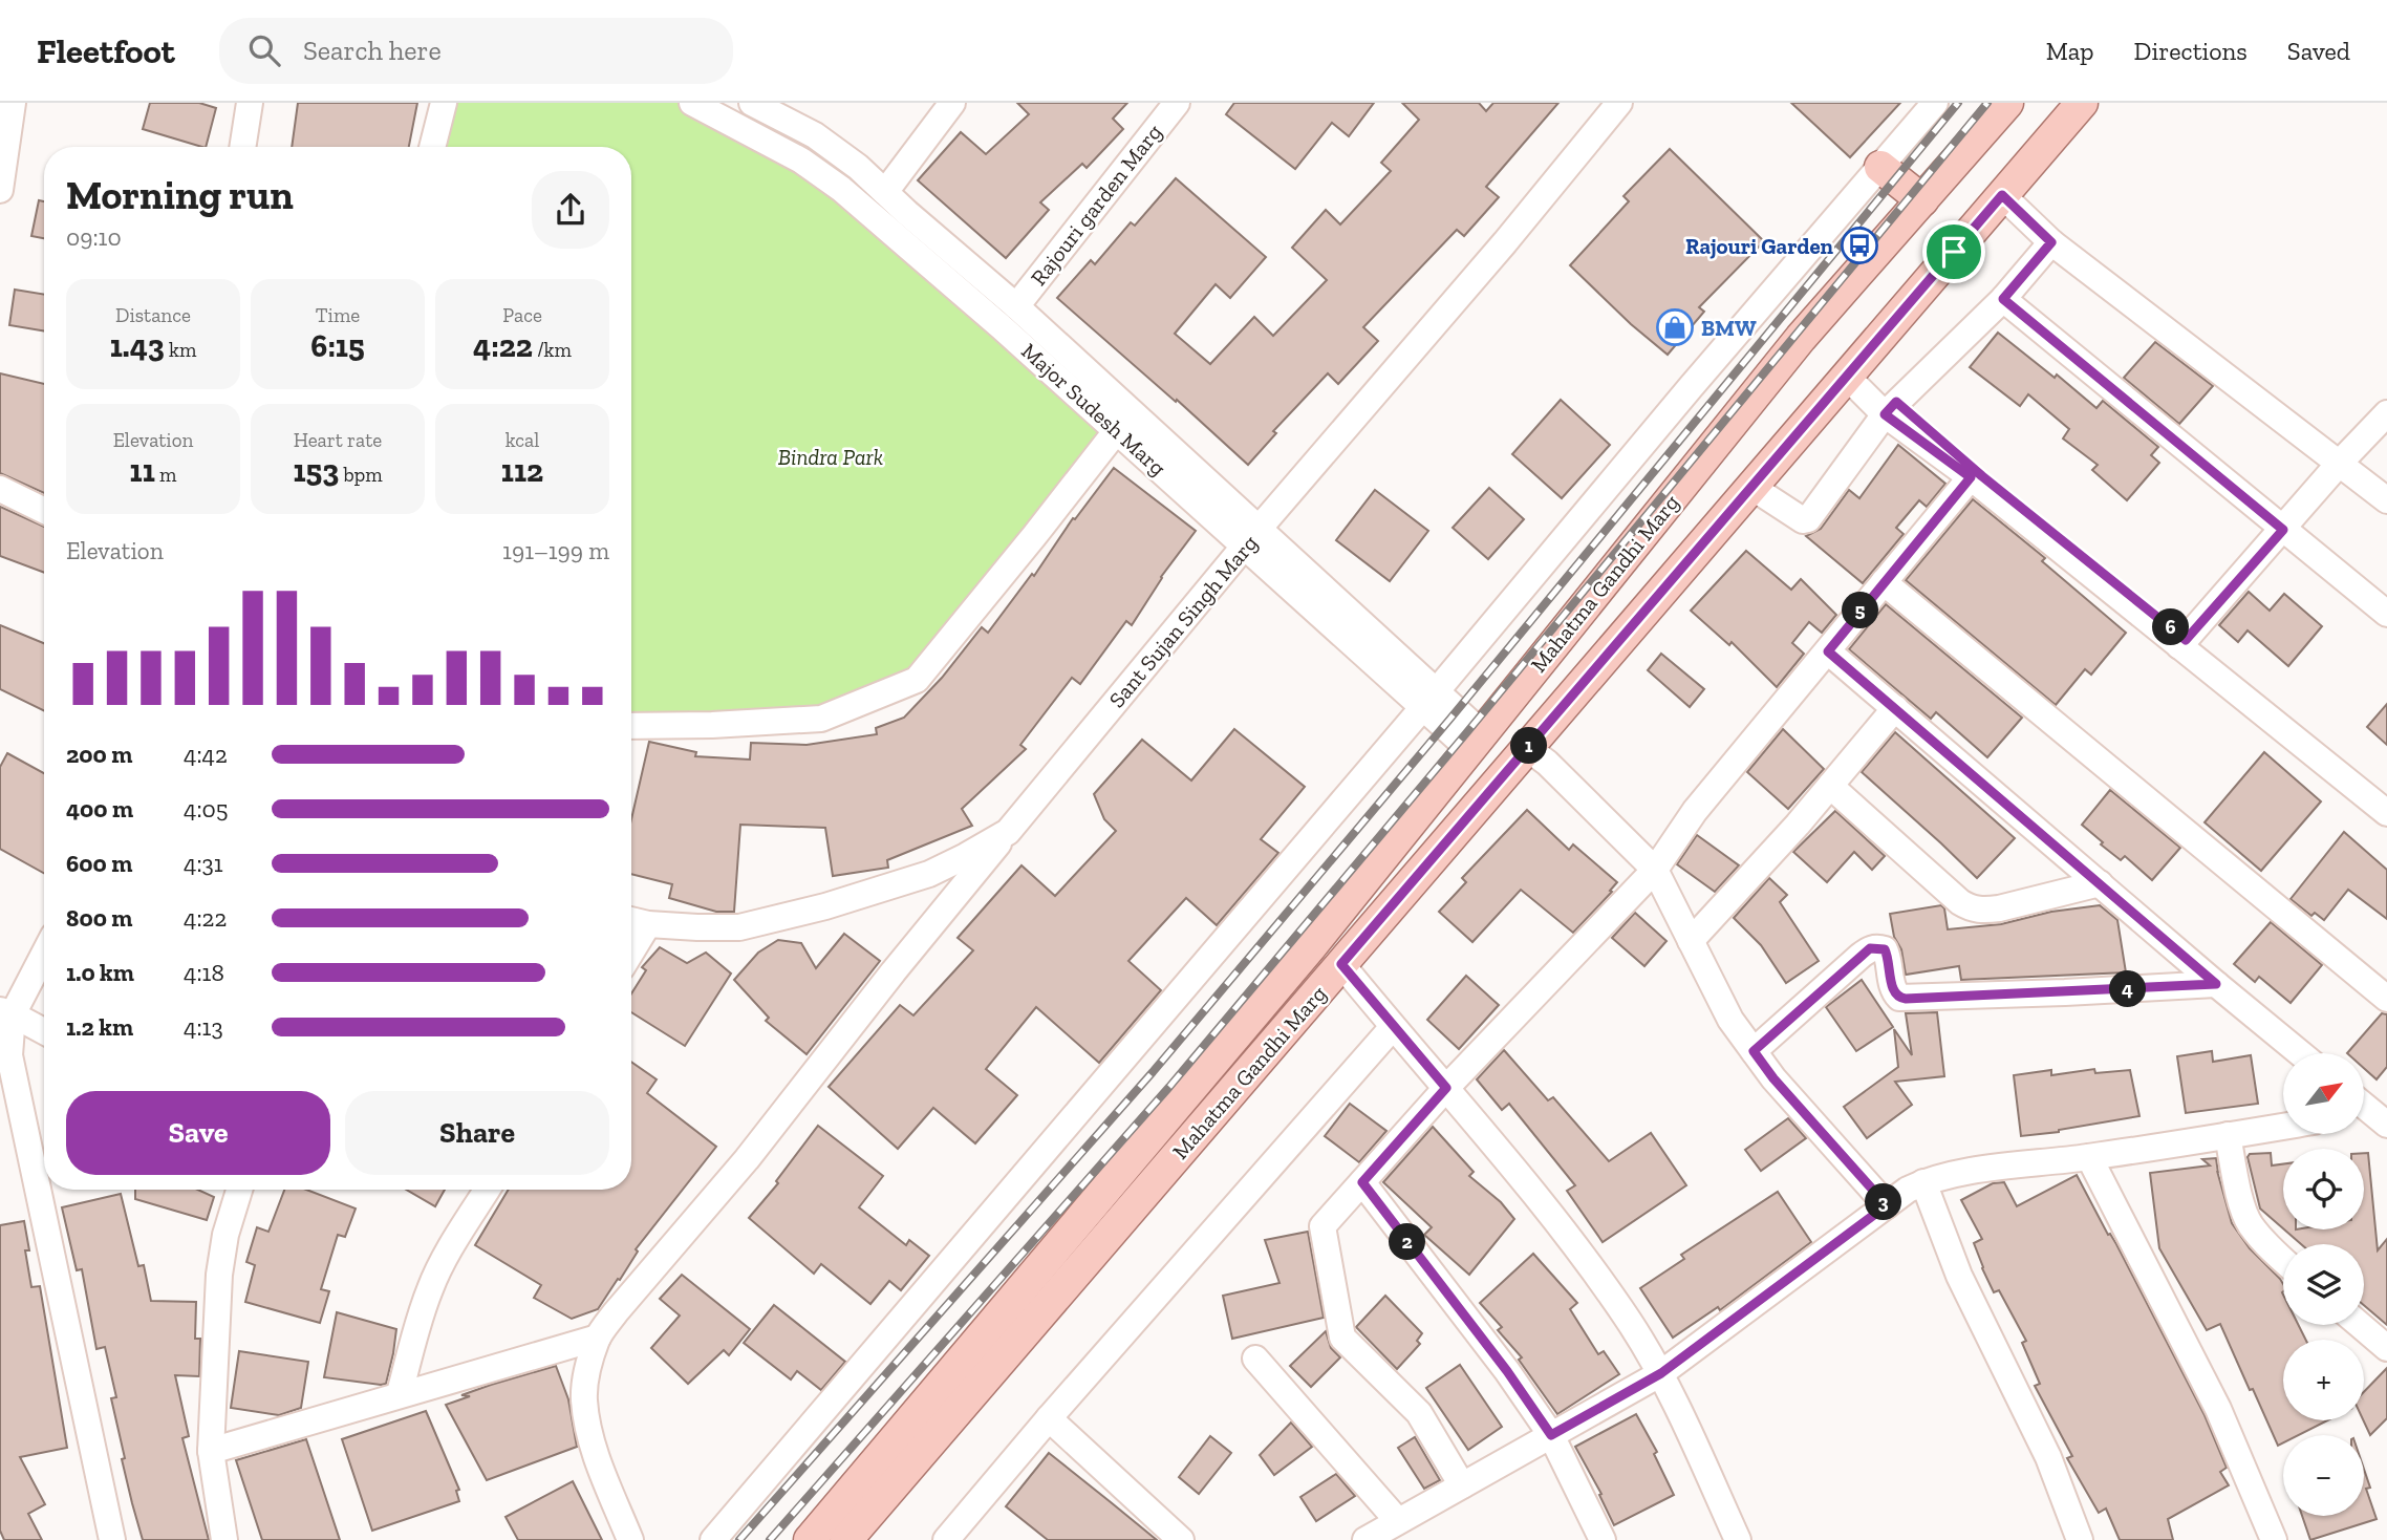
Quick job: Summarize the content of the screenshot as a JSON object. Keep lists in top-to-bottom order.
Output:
{
  "streets": {
    "main road": ["Mahatma Gandhi Marg"],
    "street": ["Rajouri garden Marg", "Major Sudesh Marg", "Sant Sujan Singh Marg"]
  },
  "crossings": [
    ["Rajouri garden Marg", "Major Sudesh Marg"],
    ["Major Sudesh Marg", "Mahatma Gandhi Marg"],
    ["Major Sudesh Marg", "Sant Sujan Singh Marg"]
  ],
  "parks": ["Bindra Park"],
  "places": {
    "bus stop": ["Rajouri Garden"],
    "shop": ["BMW"]
  },
  "north": "top right",
  "page": {
    "header": "Fleetfoot",
    "search": "Search here",
    "nav": ["Map", "Directions", "Saved"],
    "heading": ["Morning run", "09:10"],
    "stats": [
      ["Distance", "1.43 km"],
      ["Time", "6:15"],
      ["Pace", "4:22 /km"],
      ["Elevation", "11 m"],
      ["Heart rate", "153 bpm"],
      ["kcal", "112"]
    ],
    "chart": ["Elevation", "191–199 m"],
    "pins": [
      "5",
      "6",
      "1",
      "4",
      "3",
      "2"
    ],
    "list": [
      {
        "name": "200 m",
        "note": "4:42"
      },
      {
        "name": "400 m",
        "note": "4:05"
      },
      {
        "name": "600 m",
        "note": "4:31"
      },
      {
        "name": "800 m",
        "note": "4:22"
      },
      {
        "name": "1.0 km",
        "note": "4:18"
      },
      {
        "name": "1.2 km",
        "note": "4:13"
      }
    ],
    "map_buttons": ["+", "−"],
    "buttons": ["Save", "Share"]
  }
}
